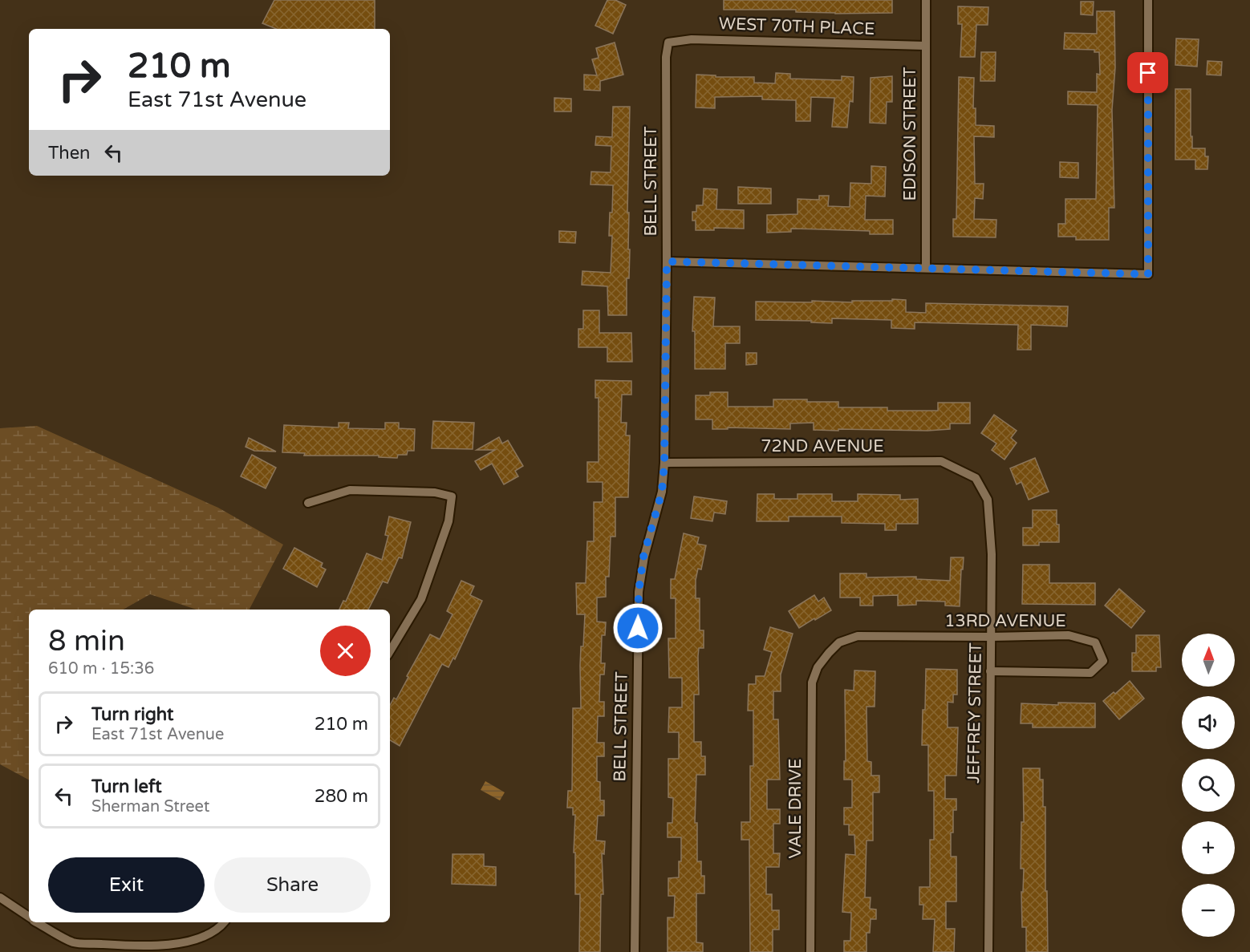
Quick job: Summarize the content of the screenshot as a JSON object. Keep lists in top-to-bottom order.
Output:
{
  "streets": {
    "street": [
      "WEST 70TH PLACE",
      "EDISON STREET",
      "BELL STREET",
      "72ND AVENUE",
      "13RD AVENUE",
      "JEFFREY STREET",
      "VALE DRIVE"
    ]
  },
  "crossings": [
    ["WEST 70TH PLACE", "EDISON STREET"],
    ["WEST 70TH PLACE", "BELL STREET"],
    ["BELL STREET", "72ND AVENUE"],
    ["72ND AVENUE", "JEFFREY STREET"],
    ["13RD AVENUE", "JEFFREY STREET"],
    ["13RD AVENUE", "VALE DRIVE"]
  ],
  "north": "top",
  "page": {
    "turn": ["210 m", "East 71st Avenue"],
    "then": "Then",
    "heading": ["8 min", "610 m · 15:36"],
    "map_buttons": ["+", "−"],
    "list": [
      {
        "name": "Turn right",
        "note": "East 71st Avenue",
        "value": "210 m"
      },
      {
        "name": "Turn left",
        "note": "Sherman Street",
        "value": "280 m"
      }
    ],
    "buttons": ["Exit", "Share"]
  }
}
